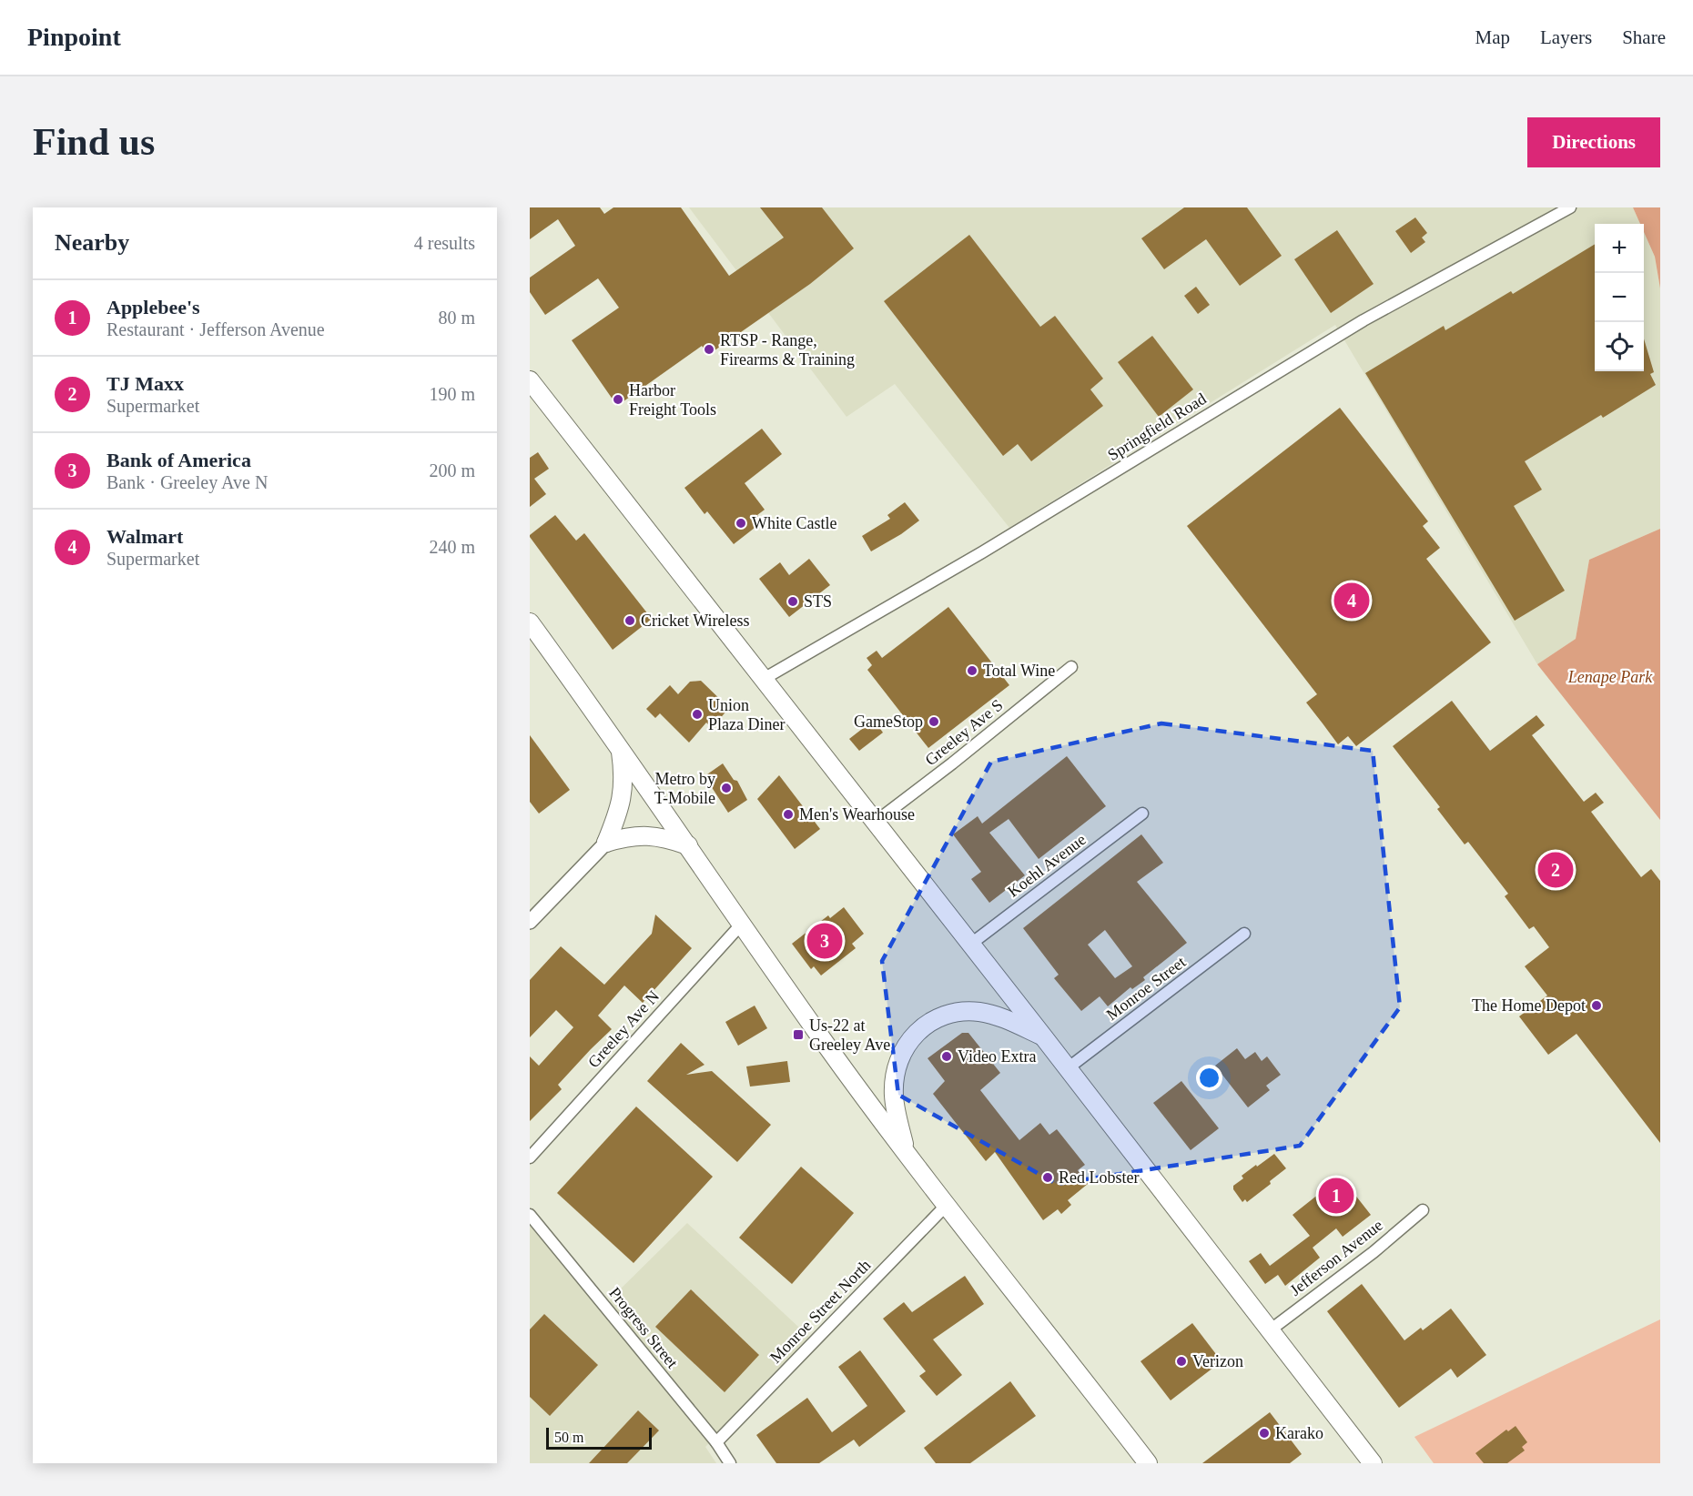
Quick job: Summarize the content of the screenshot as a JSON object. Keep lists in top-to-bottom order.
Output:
{
  "streets": {
    "street": [
      "Springfield Road",
      "Greeley Ave S",
      "Koehl Avenue",
      "Monroe Street",
      "Greeley Ave N",
      "Jefferson Avenue",
      "Monroe Street North",
      "Progress Street"
    ]
  },
  "crossings": [
    ["Monroe Street North", "Progress Street"]
  ],
  "parks": ["Lenape Park"],
  "places": {
    "other": [
      "RTSP - Range, Firearms & Training",
      "Harbor Freight Tools",
      "White Castle",
      "STS",
      "Cricket Wireless",
      "Total Wine",
      "Union Plaza Diner",
      "GameStop",
      "Metro by T-Mobile",
      "Men's Wearhouse",
      "The Home Depot",
      "Video Extra",
      "Red Lobster",
      "Verizon",
      "Karako"
    ],
    "transit": ["Us-22 at Greeley Ave"]
  },
  "scale_bar": "50 m",
  "page": {
    "header": "Pinpoint",
    "nav": ["Map", "Layers", "Share"],
    "buttons": "Directions",
    "title": "Find us",
    "heading": ["Nearby", "4 results"],
    "map_buttons": ["+", "−"],
    "list": [
      {
        "mark": "1",
        "name": "Applebee's",
        "note": "Restaurant · Jefferson Avenue",
        "value": "80 m"
      },
      {
        "mark": "2",
        "name": "TJ Maxx",
        "note": "Supermarket",
        "value": "190 m"
      },
      {
        "mark": "3",
        "name": "Bank of America",
        "note": "Bank · Greeley Ave N",
        "value": "200 m"
      },
      {
        "mark": "4",
        "name": "Walmart",
        "note": "Supermarket",
        "value": "240 m"
      }
    ],
    "pins": [
      "4",
      "2",
      "3",
      "1"
    ],
    "scale": "50 m"
  }
}
